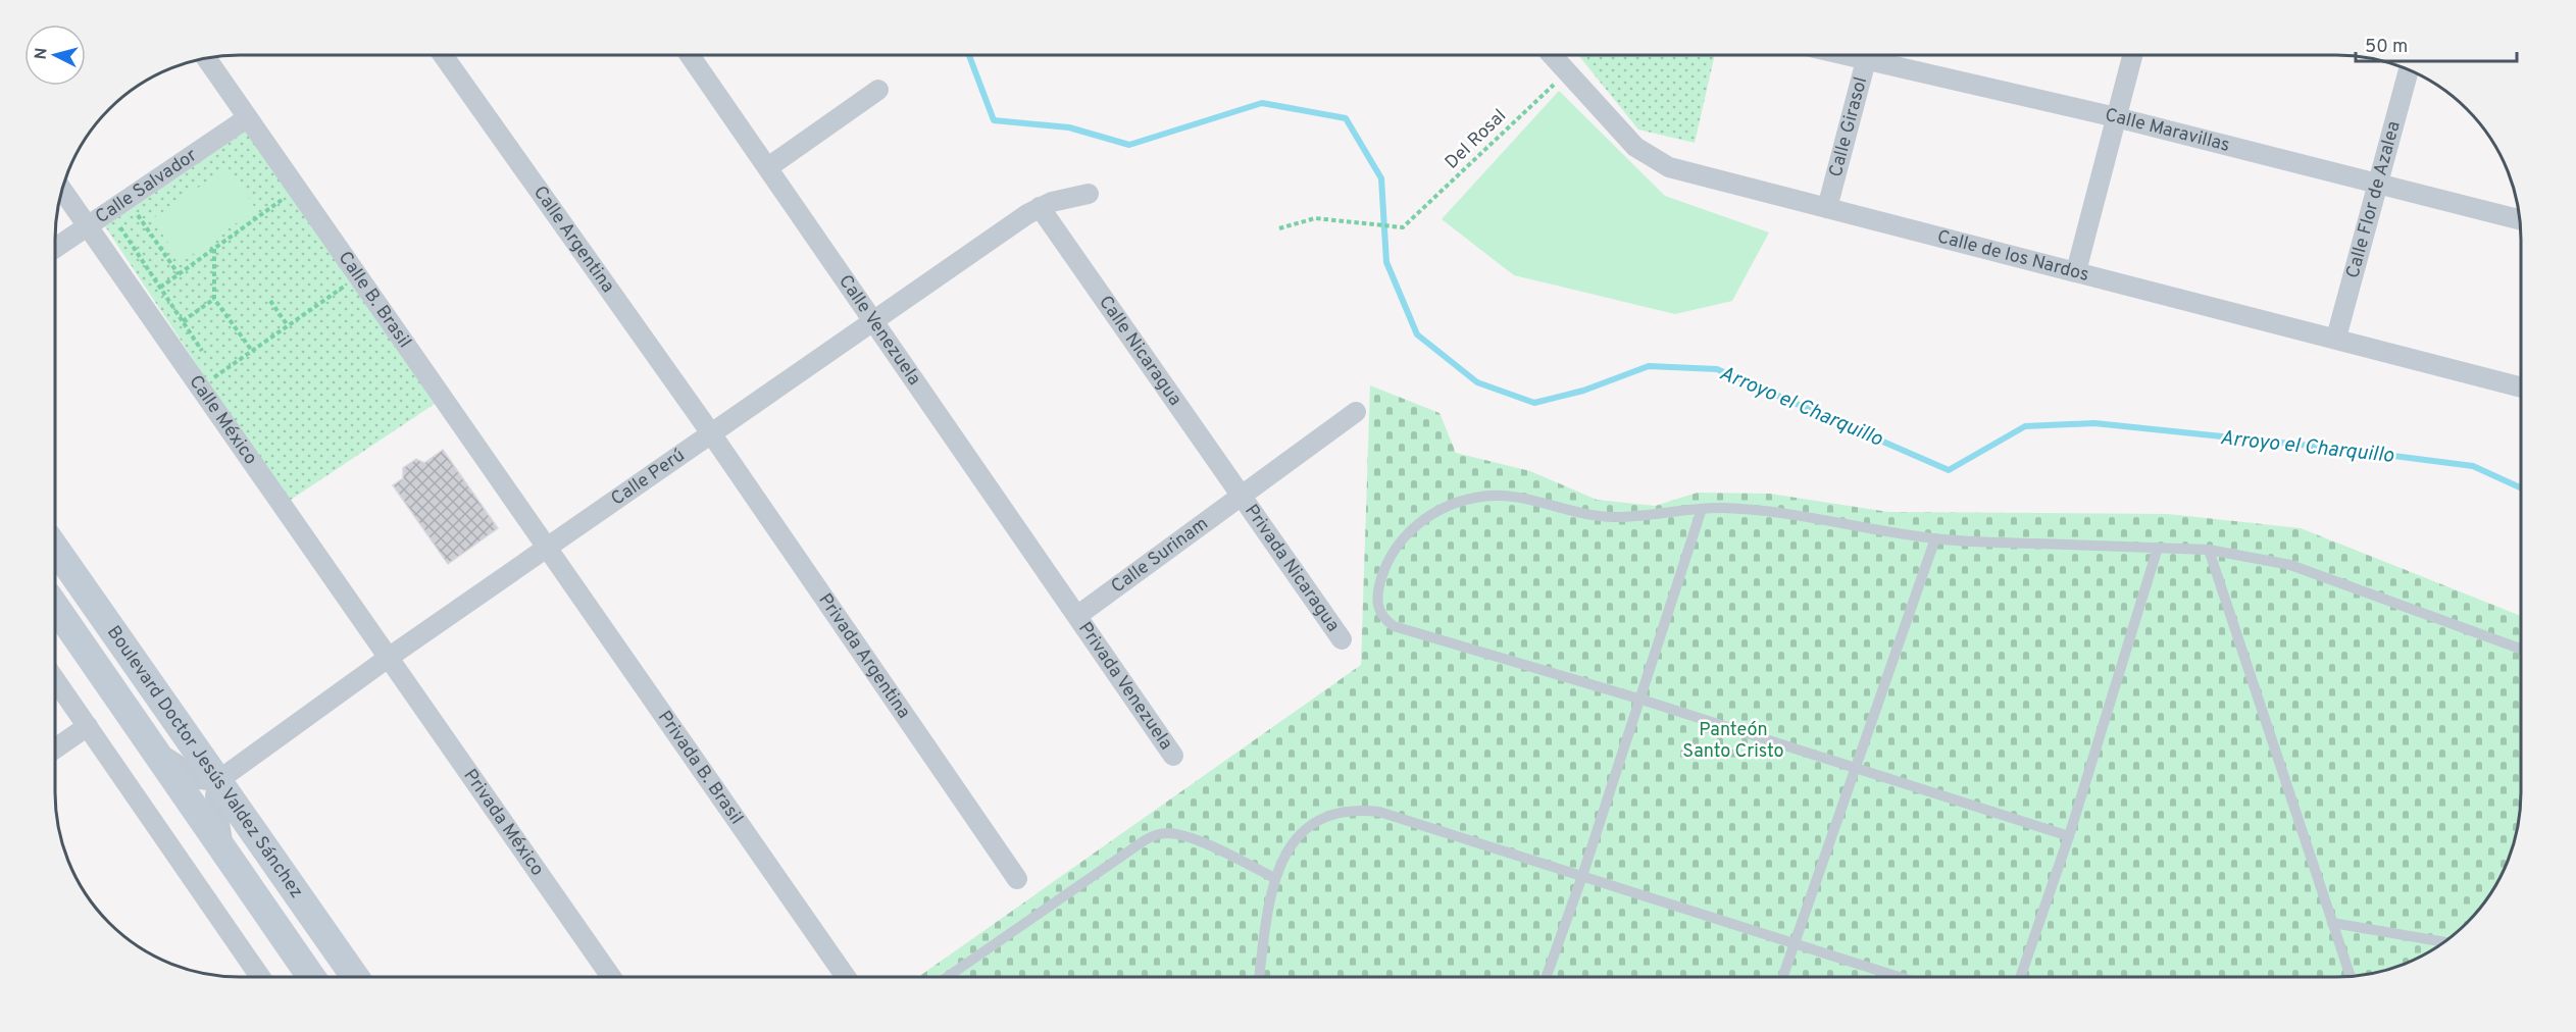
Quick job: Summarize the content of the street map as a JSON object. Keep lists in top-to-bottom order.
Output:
{
  "streets": {
    "main road": ["Boulevard Doctor Jesús Valdez Sánchez"],
    "street": [
      "Calle Girasol",
      "Calle Maravillas",
      "Calle Salvador",
      "Calle Flor de Azalea",
      "Calle Argentina",
      "Calle de los Nardos",
      "Calle B. Brasil",
      "Calle Venezuela",
      "Calle Nicaragua",
      "Calle México",
      "Calle Perú",
      "Calle Surinam",
      "Privada Nicaragua",
      "Privada Argentina",
      "Privada Venezuela",
      "Privada B. Brasil",
      "Privada México"
    ],
    "path": ["Del Rosal"]
  },
  "crossings": [
    ["Calle Girasol", "Calle de los Nardos"],
    ["Calle Maravillas", "Calle Flor de Azalea"],
    ["Del Rosal", "Calle de los Nardos"],
    ["Calle Salvador", "Calle B. Brasil"],
    ["Calle Salvador", "Calle México"],
    ["Calle Flor de Azalea", "Calle de los Nardos"],
    ["Calle Argentina", "Calle Perú"],
    ["Calle Argentina", "Privada Argentina"],
    ["Calle B. Brasil", "Calle Perú"],
    ["Calle B. Brasil", "Privada B. Brasil"],
    ["Calle Venezuela", "Calle Perú"],
    ["Calle Venezuela", "Calle Surinam"],
    ["Calle Venezuela", "Privada Venezuela"],
    ["Calle Nicaragua", "Calle Perú"],
    ["Calle Nicaragua", "Calle Surinam"],
    ["Calle Nicaragua", "Privada Nicaragua"],
    ["Calle México", "Calle Perú"],
    ["Calle México", "Privada México"],
    ["Calle Perú", "Privada Argentina"],
    ["Calle Perú", "Boulevard Doctor Jesús Valdez Sánchez"],
    ["Calle Perú", "Privada B. Brasil"],
    ["Calle Perú", "Privada México"],
    ["Calle Surinam", "Privada Nicaragua"],
    ["Calle Surinam", "Privada Venezuela"]
  ],
  "water": ["Arroyo el Charquillo"],
  "parks": ["Panteón Santo Cristo"],
  "scale_bar": "50 m",
  "north": "left"
}
